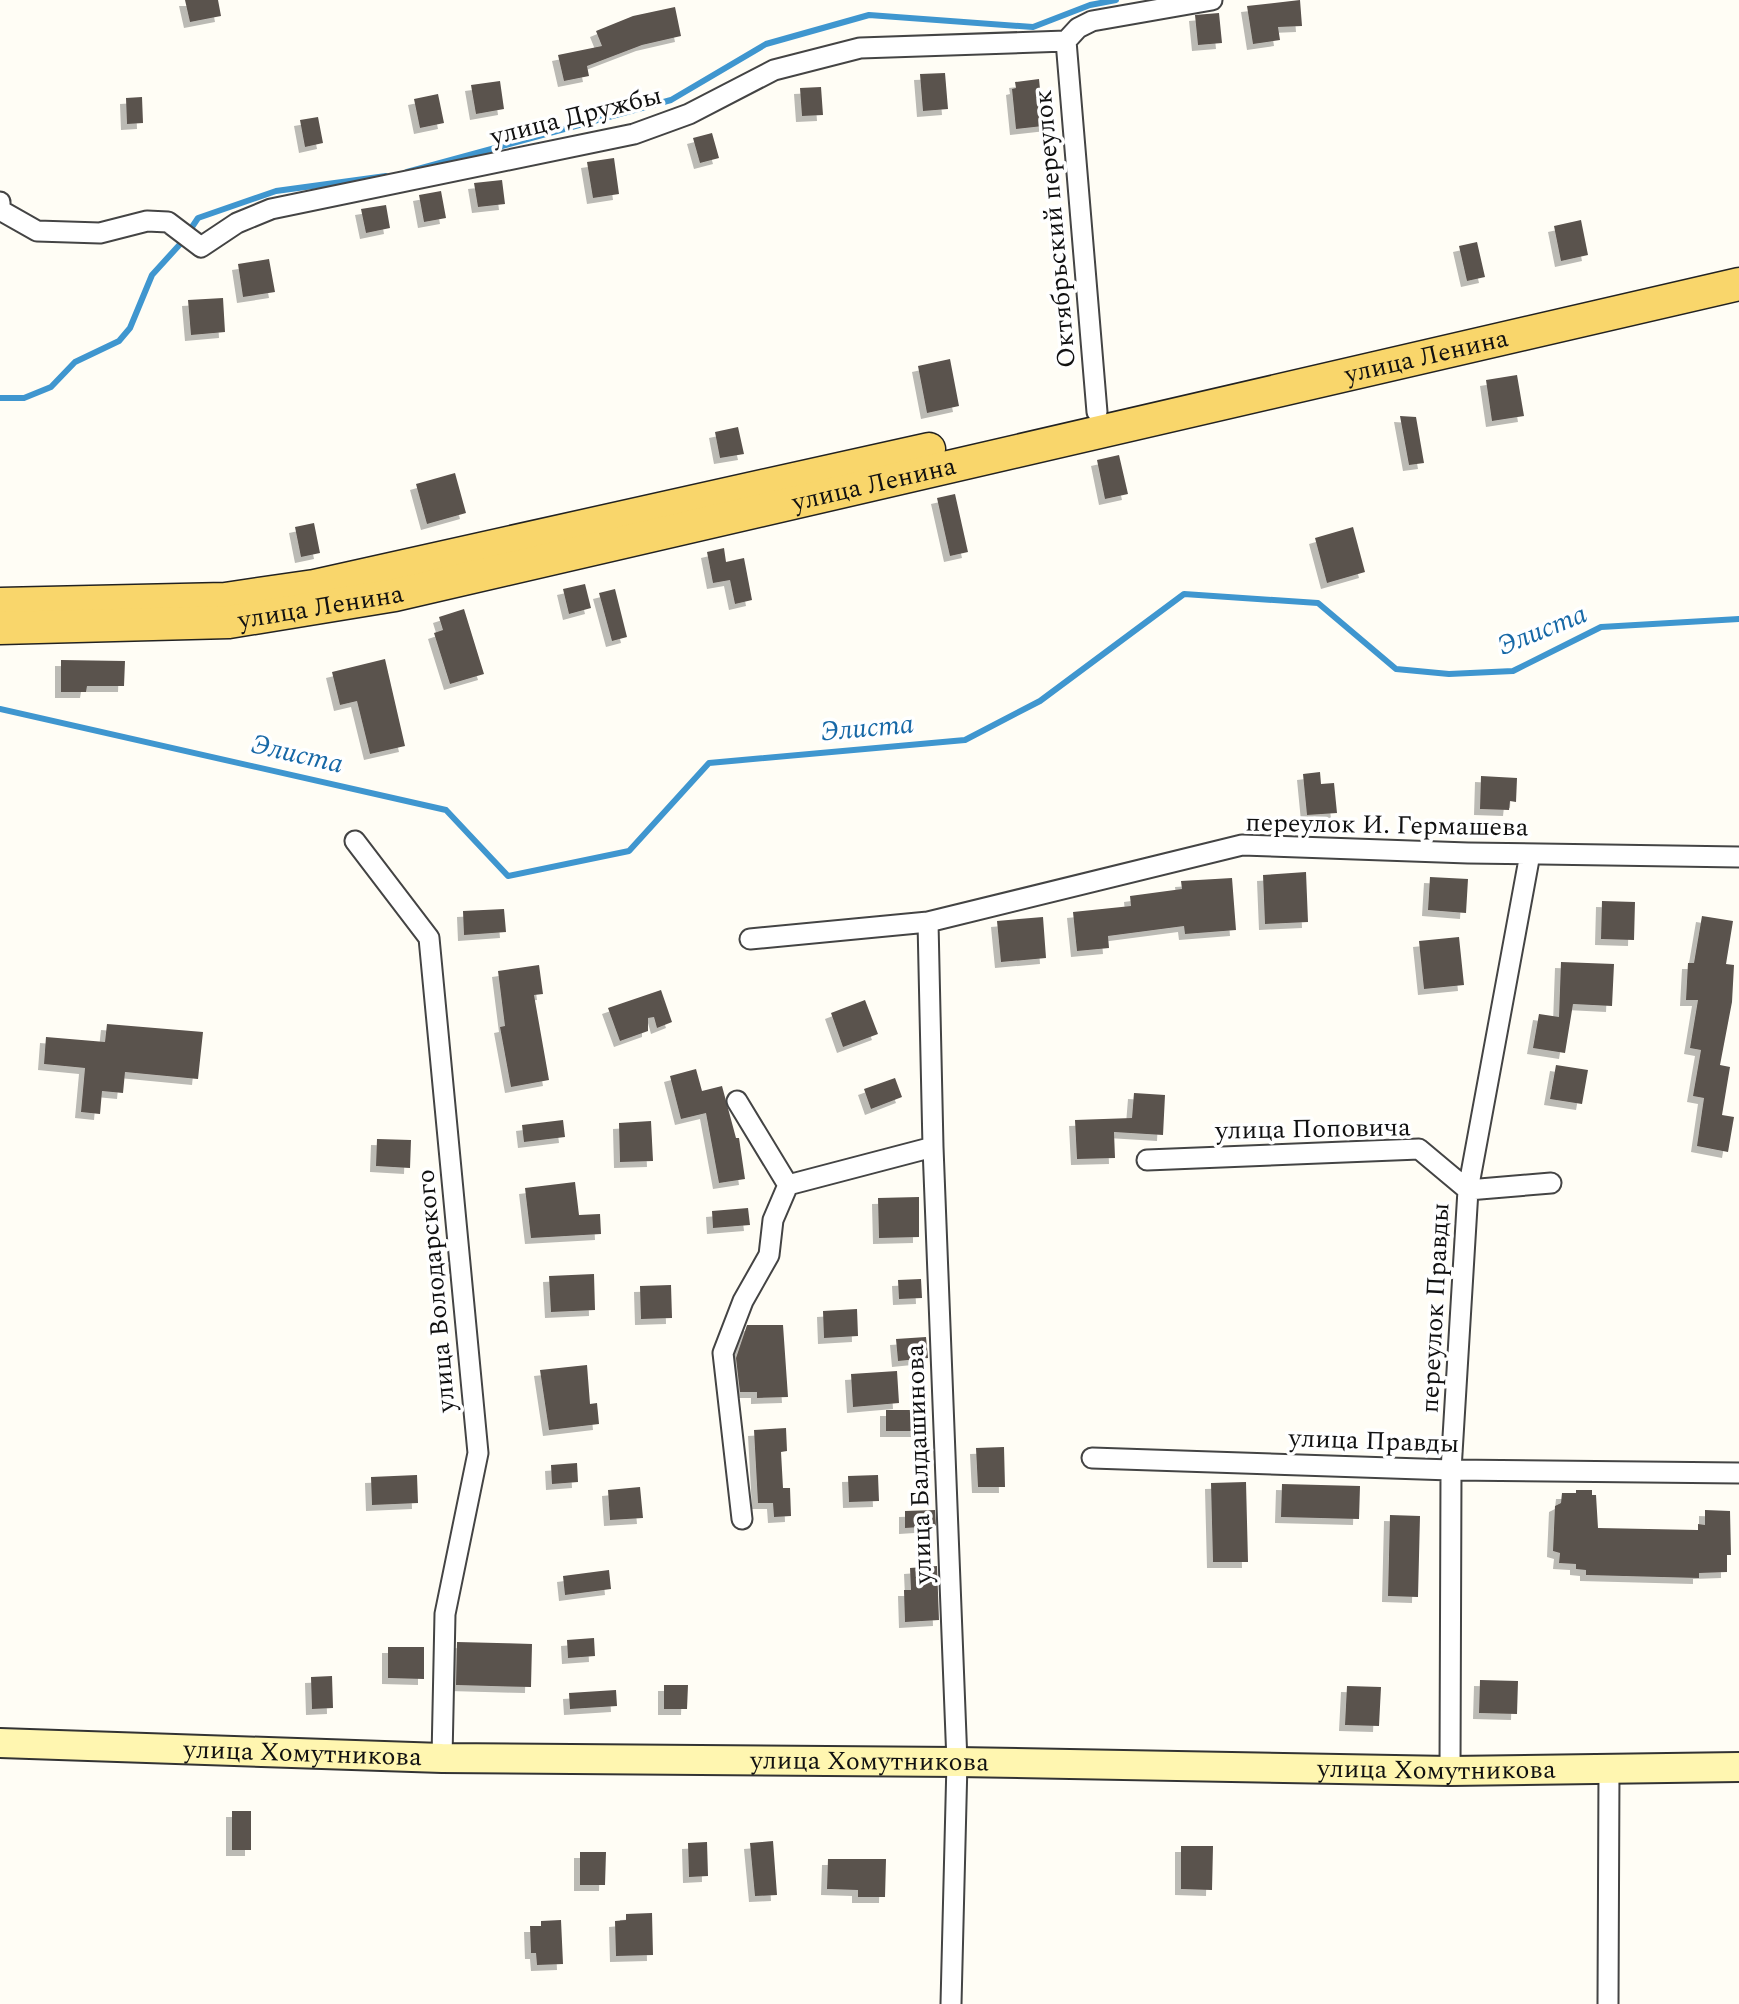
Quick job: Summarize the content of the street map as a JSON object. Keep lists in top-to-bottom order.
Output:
{
  "streets": {
    "main road": ["улица Ленина"],
    "street": [
      "улица Дружбы",
      "Октябрьский переулок",
      "переулок И. Гермашева",
      "улица Поповича",
      "улица Володарского",
      "переулок Правды",
      "улица Правды",
      "улица Балдашинова",
      "улица Хомутникова"
    ]
  },
  "crossings": [
    ["улица Дружбы", "Октябрьский переулок"],
    ["Октябрьский переулок", "улица Ленина"],
    ["переулок И. Гермашева", "переулок Правды"],
    ["переулок И. Гермашева", "улица Балдашинова"],
    ["улица Поповича", "переулок Правды"],
    ["улица Володарского", "улица Хомутникова"],
    ["переулок Правды", "улица Правды"],
    ["переулок Правды", "улица Хомутникова"],
    ["улица Балдашинова", "улица Хомутникова"]
  ],
  "water": ["Элиста"]
}
